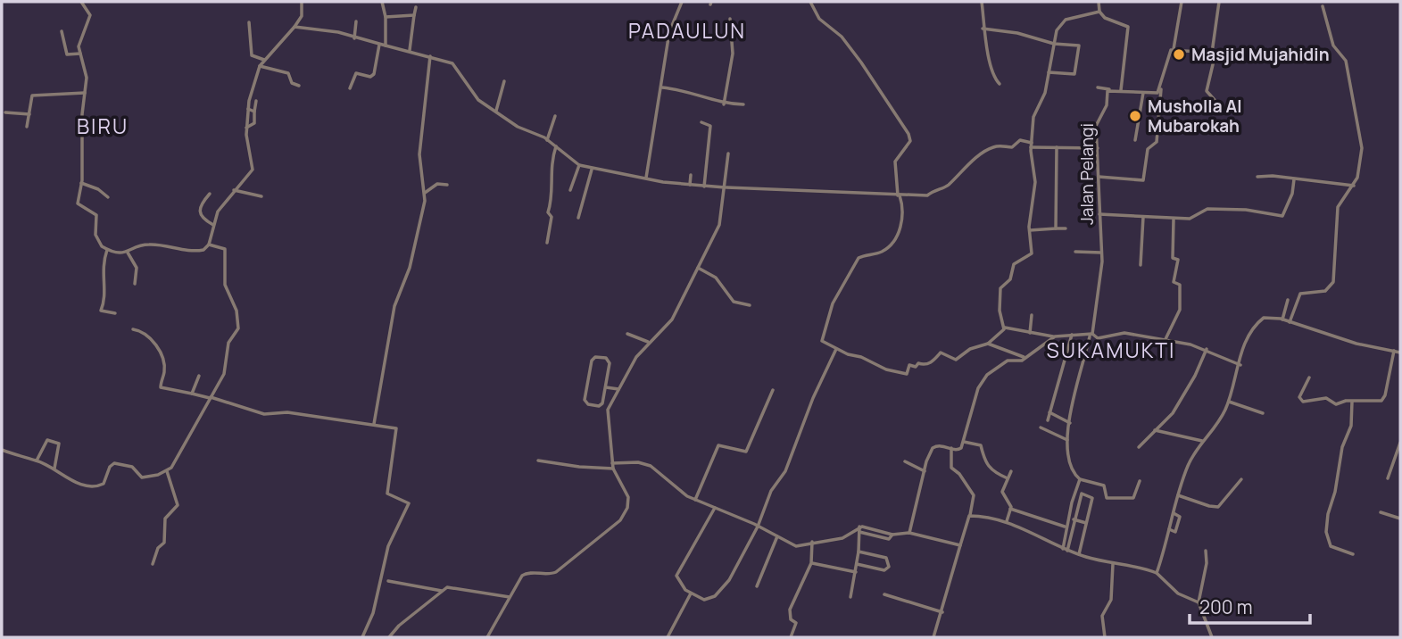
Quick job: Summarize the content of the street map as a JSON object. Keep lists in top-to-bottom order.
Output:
{
  "streets": {
    "street": ["Jalan Pelangi"]
  },
  "districts": ["PADAULUN", "BIRU", "SUKAMUKTI"],
  "places": ["Masjid Mujahidin", "Musholla Al Mubarokah"],
  "scale_bar": "200 m"
}
